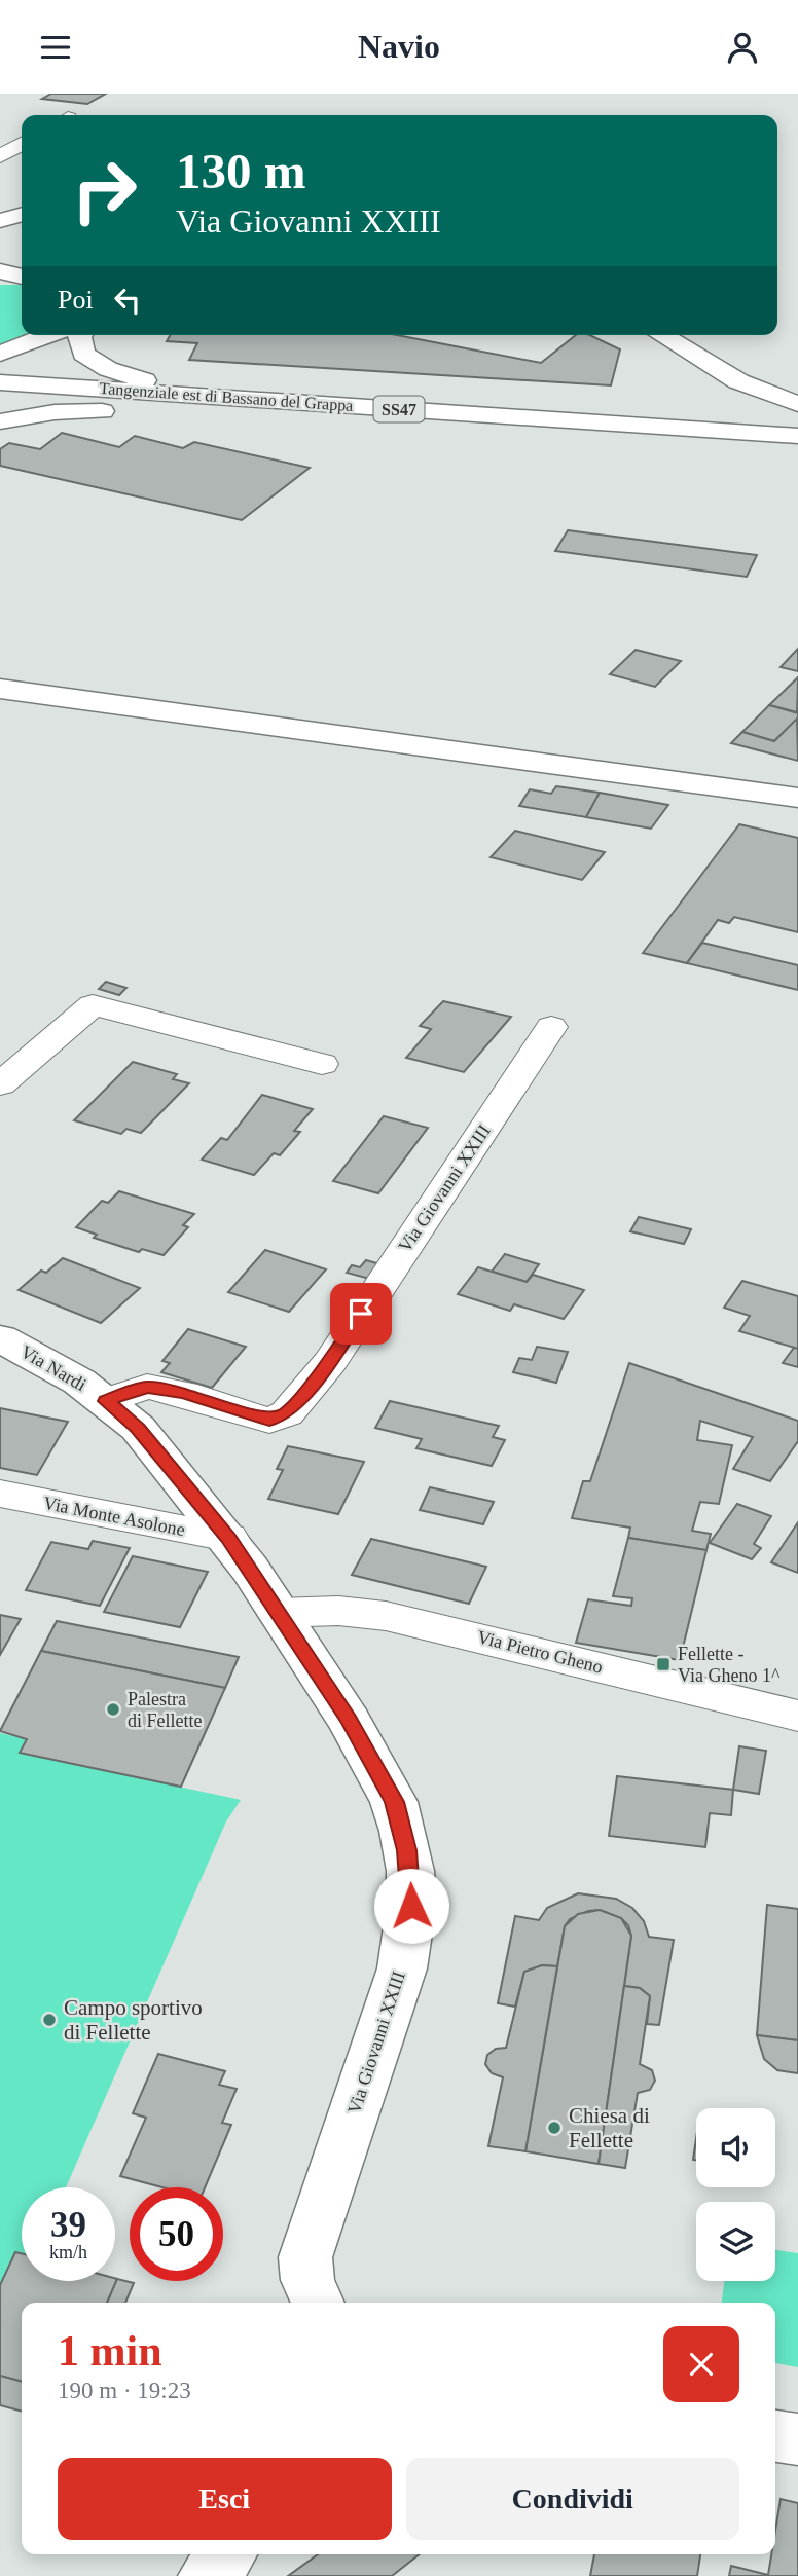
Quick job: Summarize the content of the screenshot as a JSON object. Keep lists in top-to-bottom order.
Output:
{
  "streets": {
    "main road": [
      "Tangenziale est di Bassano del Grappa",
      "SS47",
      "Via Giovanni XXIII",
      "Via Nardi"
    ],
    "street": ["Via Monte Asolone", "Via Pietro Gheno"]
  },
  "crossings": [
    ["Via Giovanni XXIII", "Via Nardi"],
    ["Via Giovanni XXIII", "Via Monte Asolone"],
    ["Via Giovanni XXIII", "Via Pietro Gheno"]
  ],
  "places": {
    "transit": ["Fellette - Via Gheno 1^"],
    "other": ["Palestra di Fellette", "Campo sportivo di Fellette", "Chiesa di Fellette"]
  },
  "page": {
    "header": "Navio",
    "turn": ["130 m", "Via Giovanni XXIII"],
    "then": "Poi",
    "speed": "39 km/h",
    "limit": "50",
    "heading": ["1 min", "190 m · 19:23"],
    "buttons": ["Esci", "Condividi"]
  }
}
